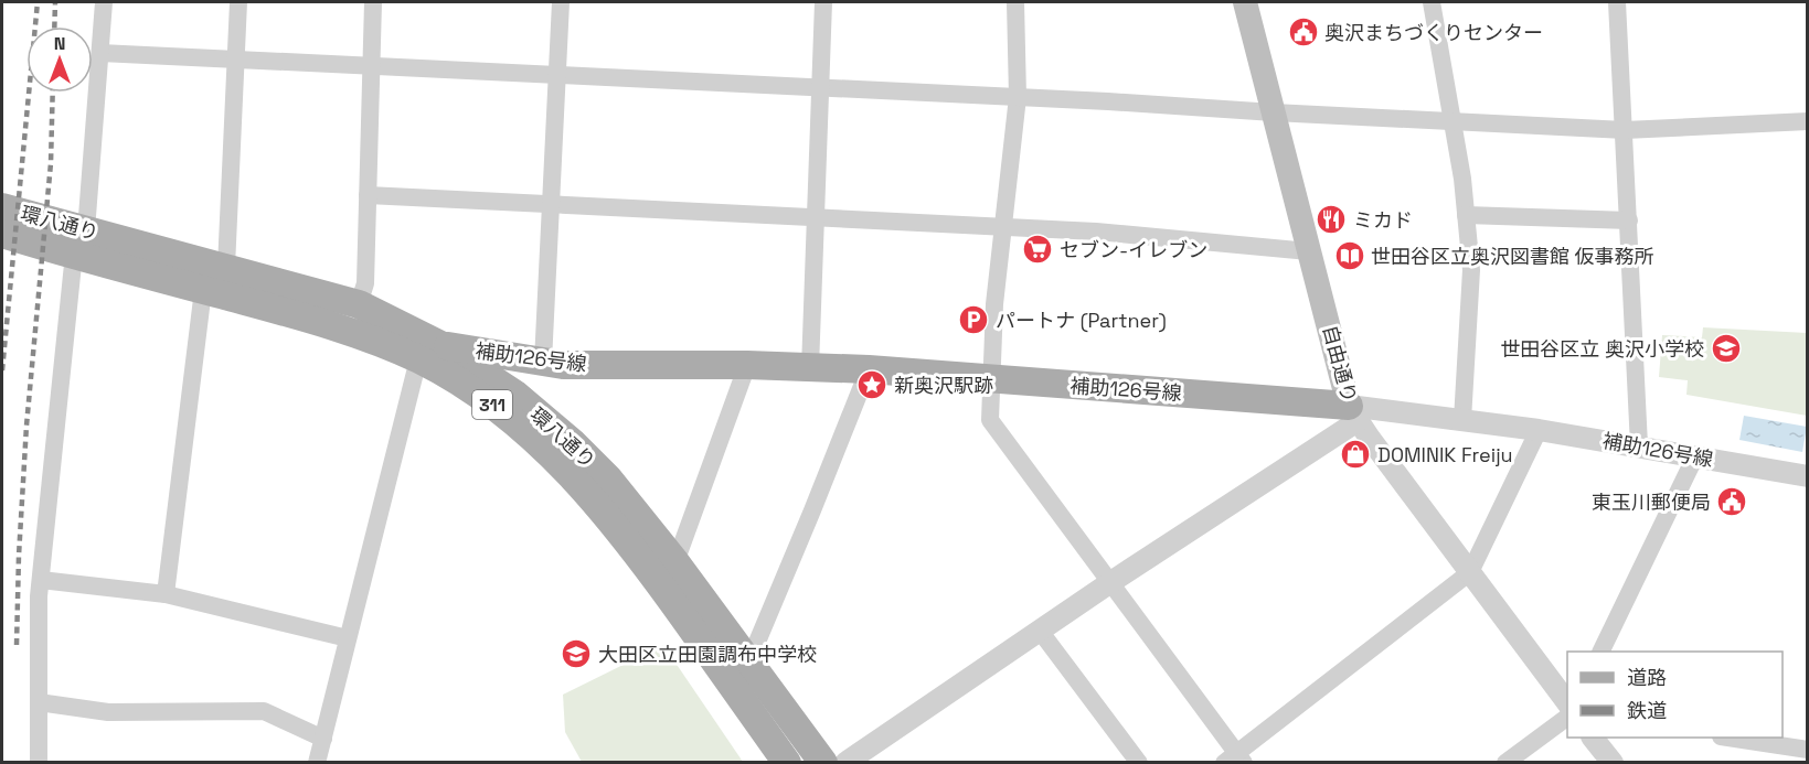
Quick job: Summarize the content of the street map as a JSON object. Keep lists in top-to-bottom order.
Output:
{
  "streets": {
    "main road": [
      "環八通り",
      "補助126号線",
      "自由通り",
      "311"
    ]
  },
  "crossings": [
    ["環八通り", "補助126号線"],
    ["補助126号線", "自由通り"]
  ],
  "places": {
    "public building": ["奥沢まちづくりセンター", "東玉川郵便局"],
    "restaurant": ["ミカド"],
    "supermarket": ["セブン-イレブン"],
    "library": ["世田谷区立奥沢図書館 仮事務所"],
    "parking": ["パートナ (Partner)"],
    "school or university": ["世田谷区立 奥沢小学校", "大田区立田園調布中学校"],
    "place": ["新奥沢駅跡"],
    "shop": ["DOMINIK Freiju"]
  },
  "legend": ["道路", "鉄道"],
  "north": "top"
}
